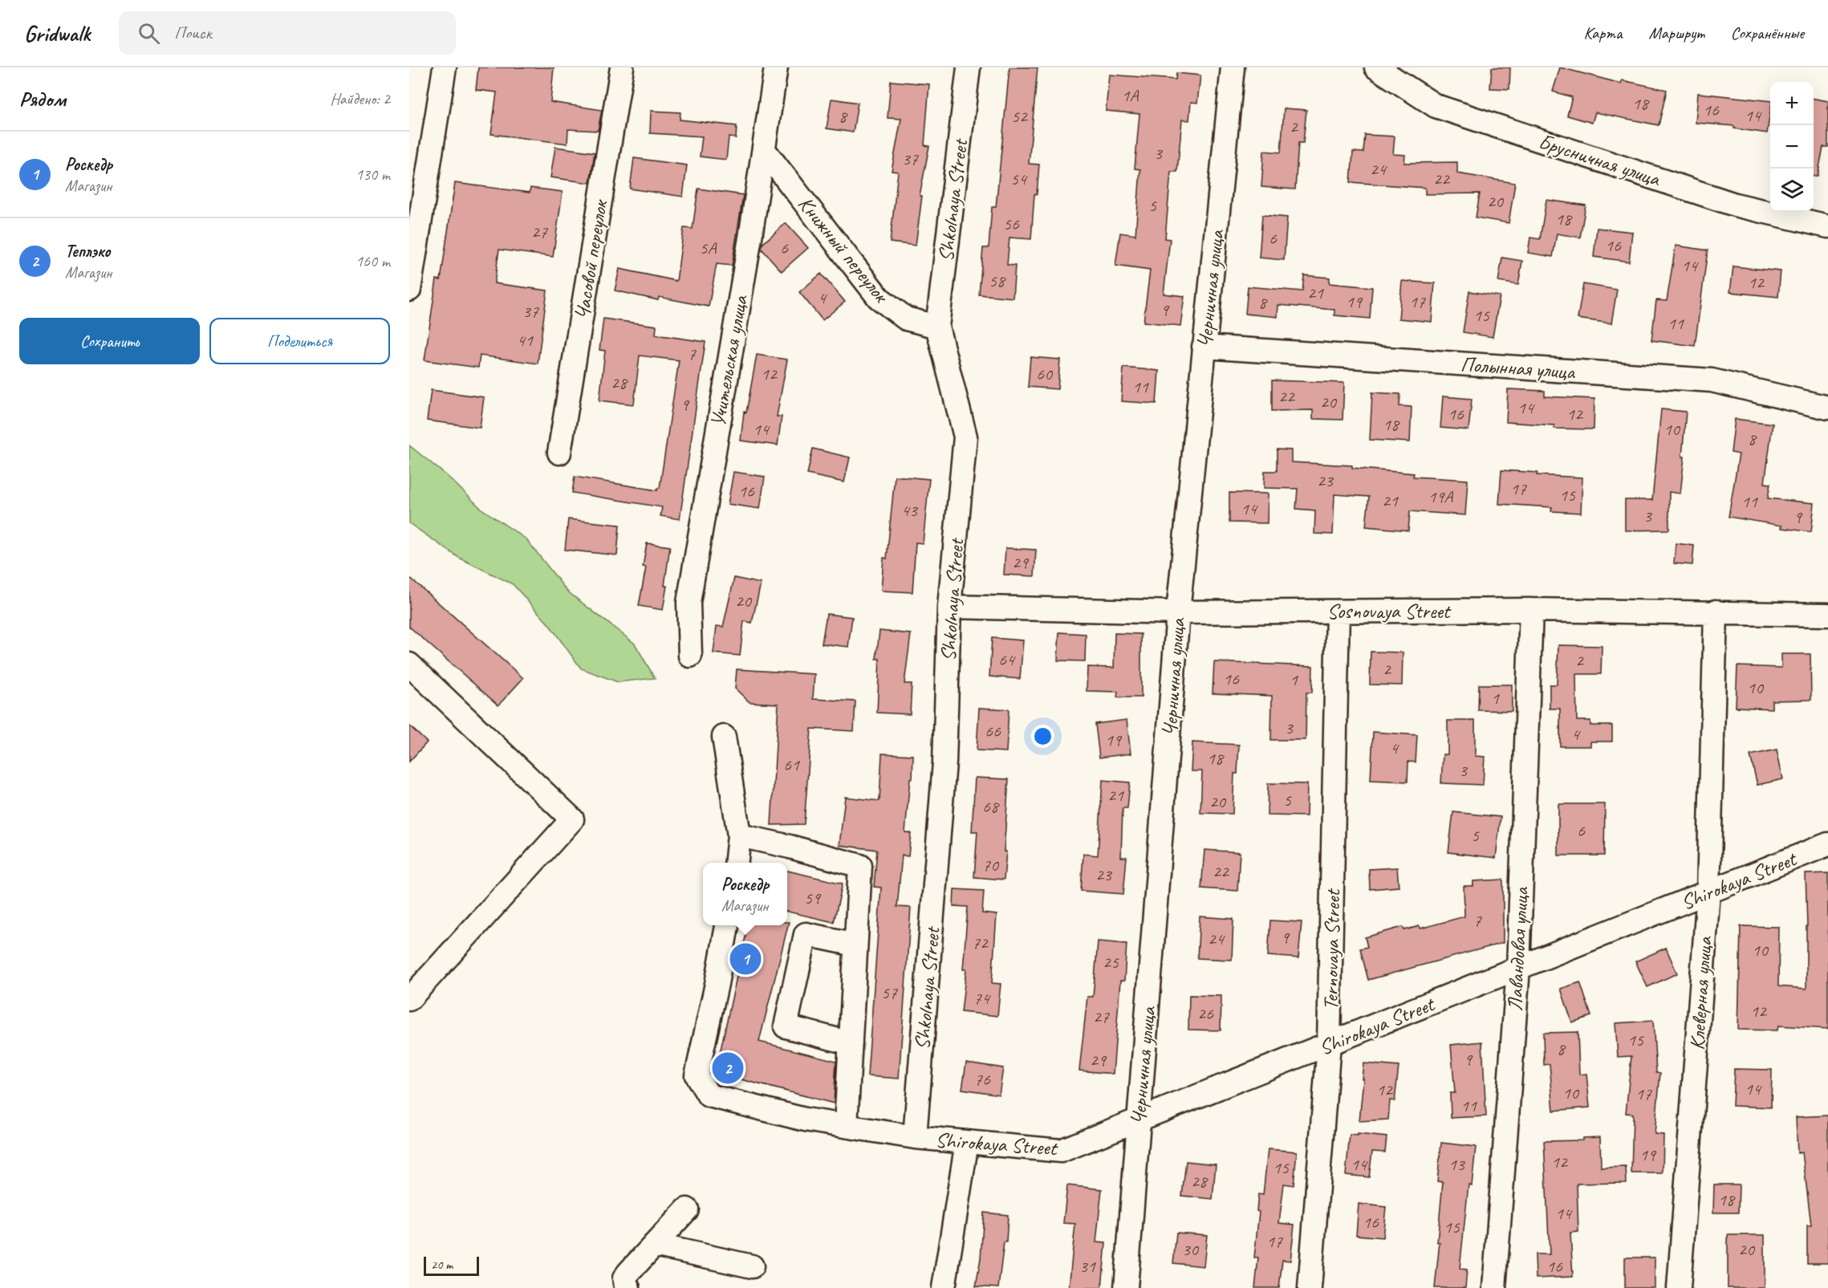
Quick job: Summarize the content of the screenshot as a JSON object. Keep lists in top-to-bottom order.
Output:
{
  "streets": {
    "street": [
      "Брусничная улица",
      "Shkolnaya Street",
      "Книжный переулок",
      "Часовой переулок",
      "Черничная улица",
      "Учительская улица",
      "Полынная улица",
      "Sosnovaya Street",
      "Shirokaya Street",
      "Лавандовая улица",
      "Ternovaya Street",
      "Клеверная улица"
    ]
  },
  "crossings": [
    ["Shkolnaya Street", "Книжный переулок"],
    ["Shkolnaya Street", "Sosnovaya Street"],
    ["Shkolnaya Street", "Shirokaya Street"],
    ["Книжный переулок", "Учительская улица"],
    ["Черничная улица", "Полынная улица"],
    ["Черничная улица", "Sosnovaya Street"],
    ["Черничная улица", "Shirokaya Street"],
    ["Sosnovaya Street", "Лавандовая улица"],
    ["Sosnovaya Street", "Ternovaya Street"],
    ["Sosnovaya Street", "Клеверная улица"],
    ["Shirokaya Street", "Лавандовая улица"],
    ["Shirokaya Street", "Ternovaya Street"],
    ["Shirokaya Street", "Клеверная улица"]
  ],
  "house_numbers": [
    "1А",
    "18",
    "16",
    "14",
    "8",
    "52",
    "2",
    "3",
    "37",
    "24",
    "54",
    "22",
    "20",
    "5",
    "18",
    "56",
    "27",
    "6",
    "16",
    "5А",
    "6",
    "14",
    "58",
    "12",
    "21",
    "4",
    "19",
    "17",
    "8",
    "9",
    "37",
    "15",
    "11",
    "41",
    "7",
    "12",
    "60",
    "28",
    "11",
    "22",
    "20",
    "9",
    "14",
    "16",
    "12",
    "18",
    "14",
    "10",
    "8",
    "23",
    "17",
    "16",
    "15",
    "19А",
    "21",
    "11",
    "14",
    "43",
    "3",
    "9",
    "29",
    "20",
    "64",
    "2",
    "2",
    "16",
    "1",
    "10",
    "1",
    "3",
    "66",
    "4",
    "19",
    "4",
    "18",
    "61",
    "3",
    "21",
    "5",
    "20",
    "68",
    "6",
    "5",
    "70",
    "22",
    "23",
    "59",
    "7",
    "9",
    "24",
    "72",
    "10",
    "25",
    "57",
    "74",
    "12",
    "26",
    "27",
    "15",
    "8",
    "9",
    "29",
    "76",
    "14",
    "12",
    "10",
    "17",
    "11",
    "19",
    "12",
    "14",
    "13",
    "15",
    "28",
    "18",
    "14",
    "16",
    "15",
    "17",
    "30",
    "20",
    "31",
    "16"
  ],
  "scale_bar": "20 m",
  "page": {
    "header": "Gridwalk",
    "search": "Поиск",
    "nav": ["Карта", "Маршрут", "Сохранённые"],
    "heading": ["Рядом", "Найдено: 2"],
    "map_buttons": ["+", "−"],
    "list": [
      {
        "mark": "1",
        "name": "Роскедр",
        "note": "Магазин",
        "value": "130 m"
      },
      {
        "mark": "2",
        "name": "Теплэко",
        "note": "Магазин",
        "value": "160 m"
      }
    ],
    "buttons": ["Сохранить", "Поделиться"],
    "popup": ["Роскедр", "Магазин"],
    "pins": ["1", "2"],
    "scale": "20 m"
  }
}
